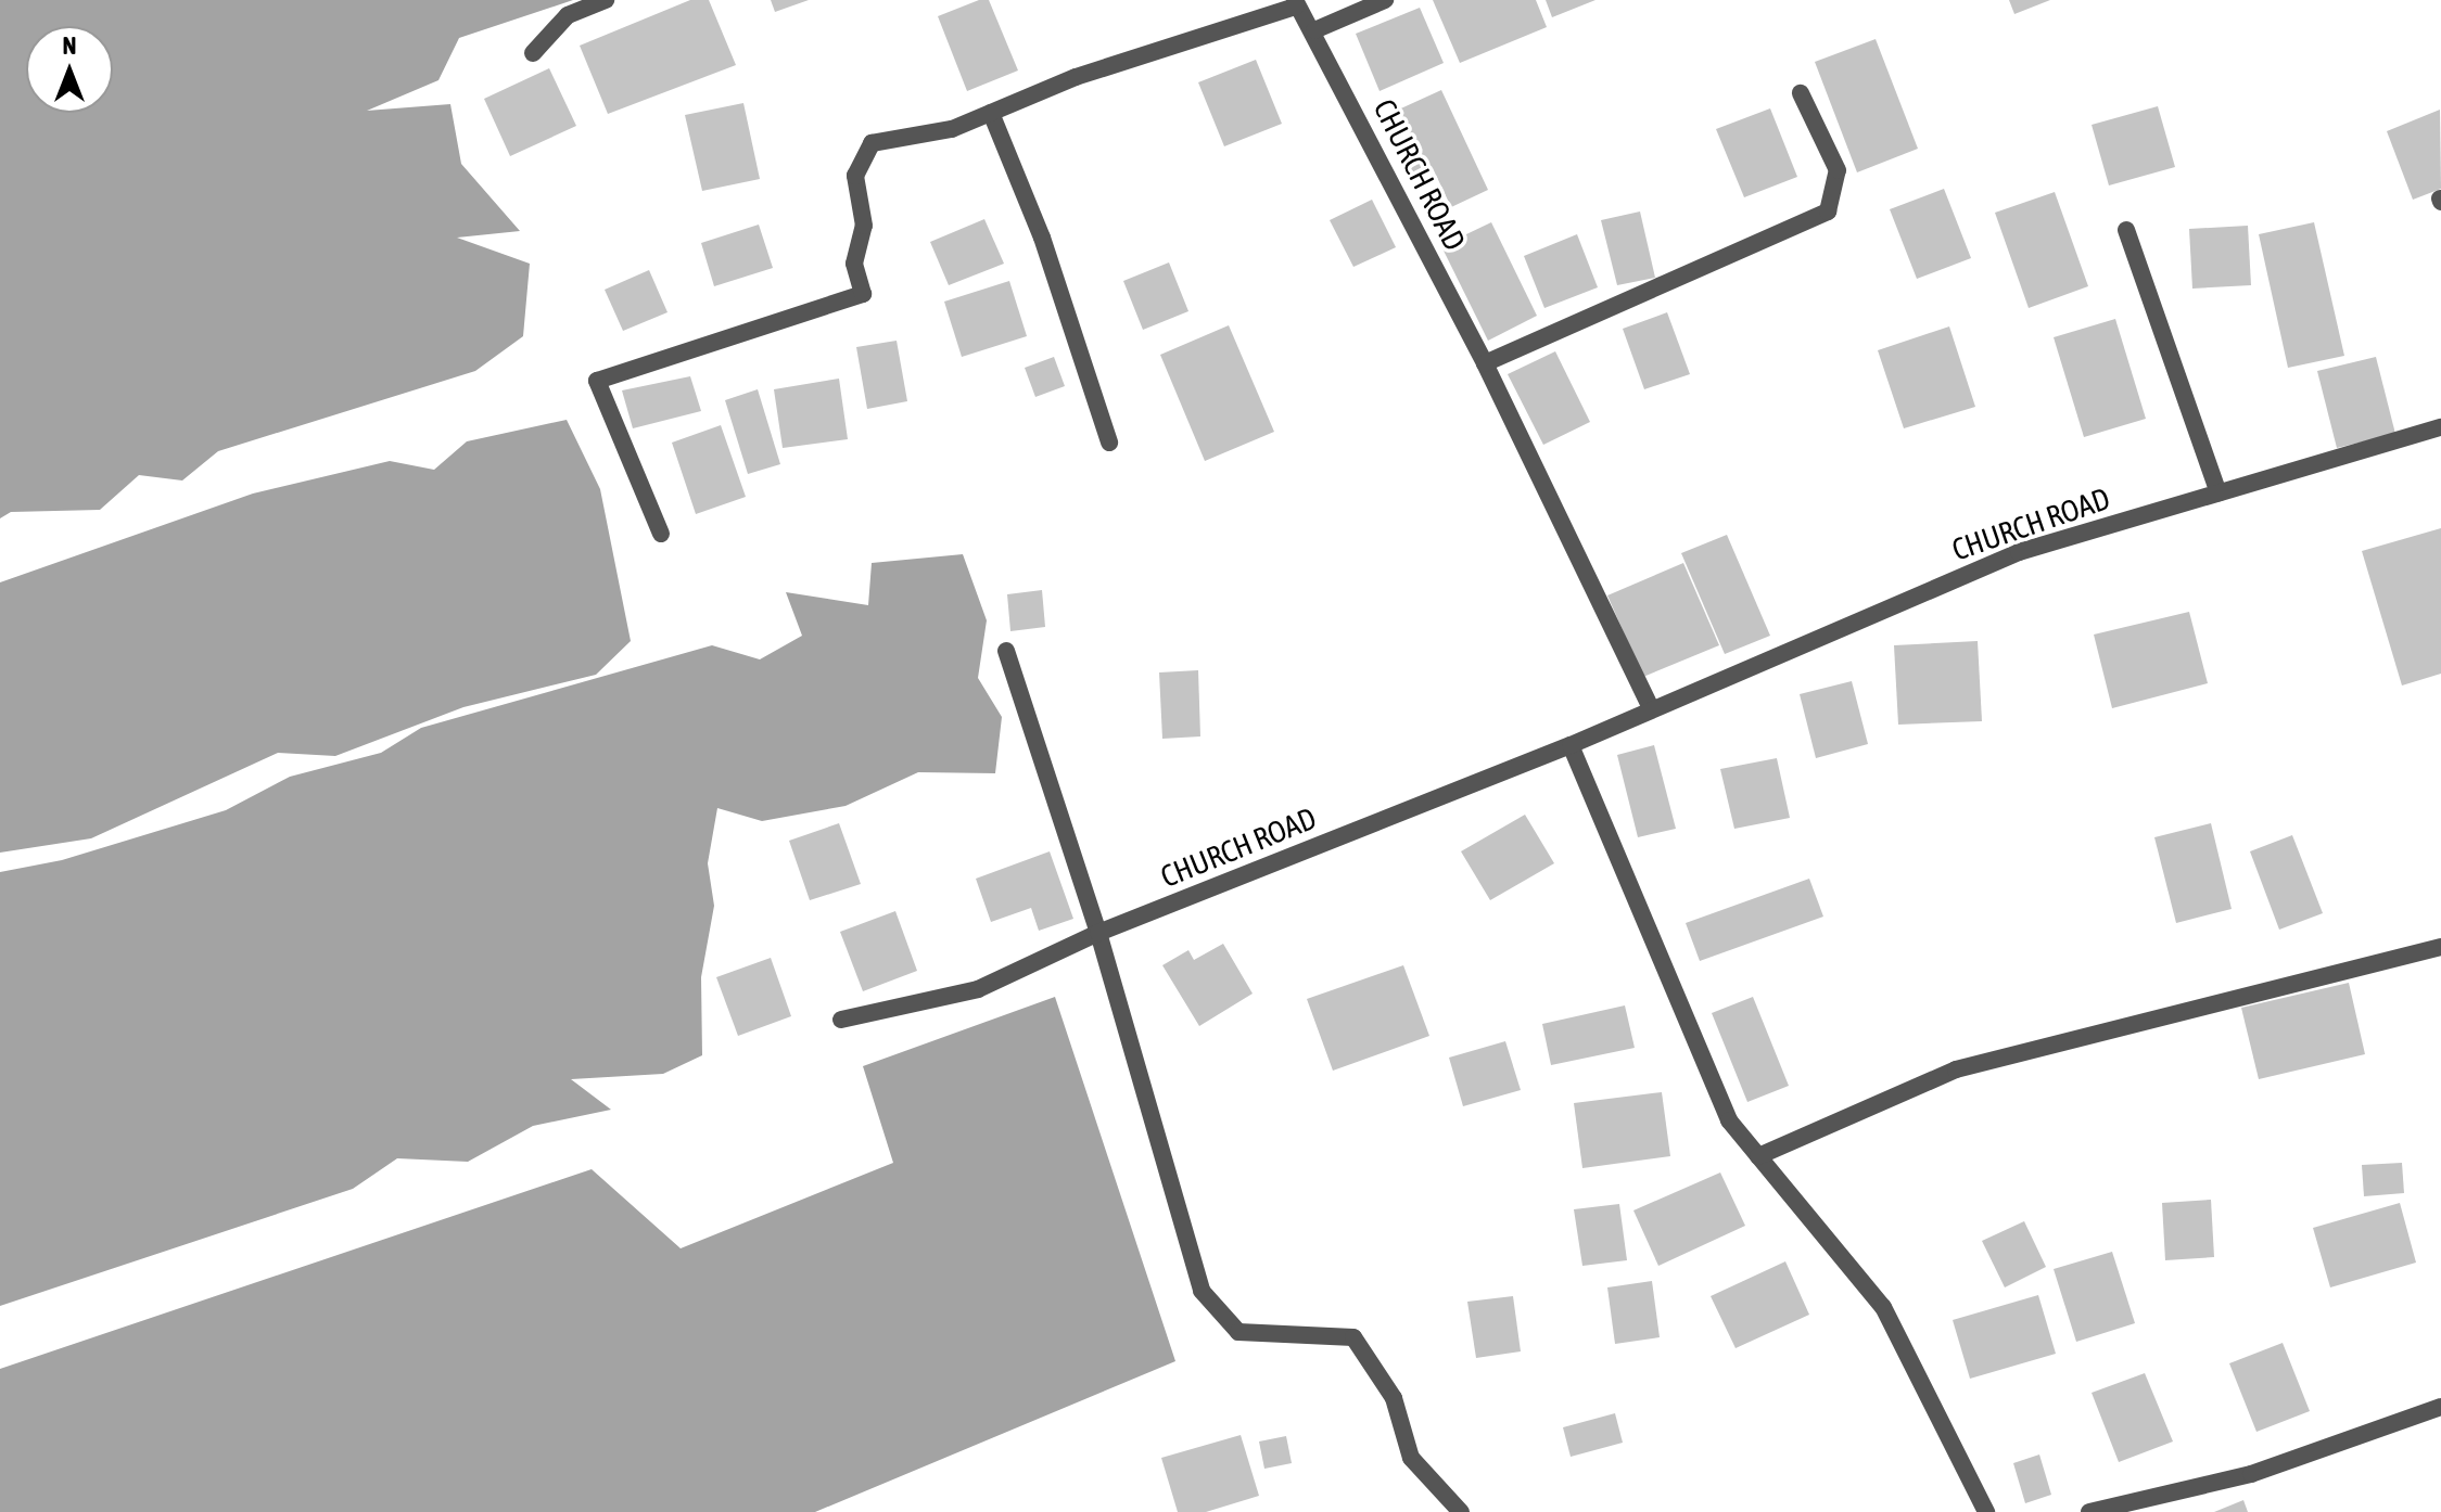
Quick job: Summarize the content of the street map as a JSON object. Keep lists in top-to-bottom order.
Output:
{
  "streets": {
    "street": ["CHURCH ROAD"]
  },
  "north": "top"
}
